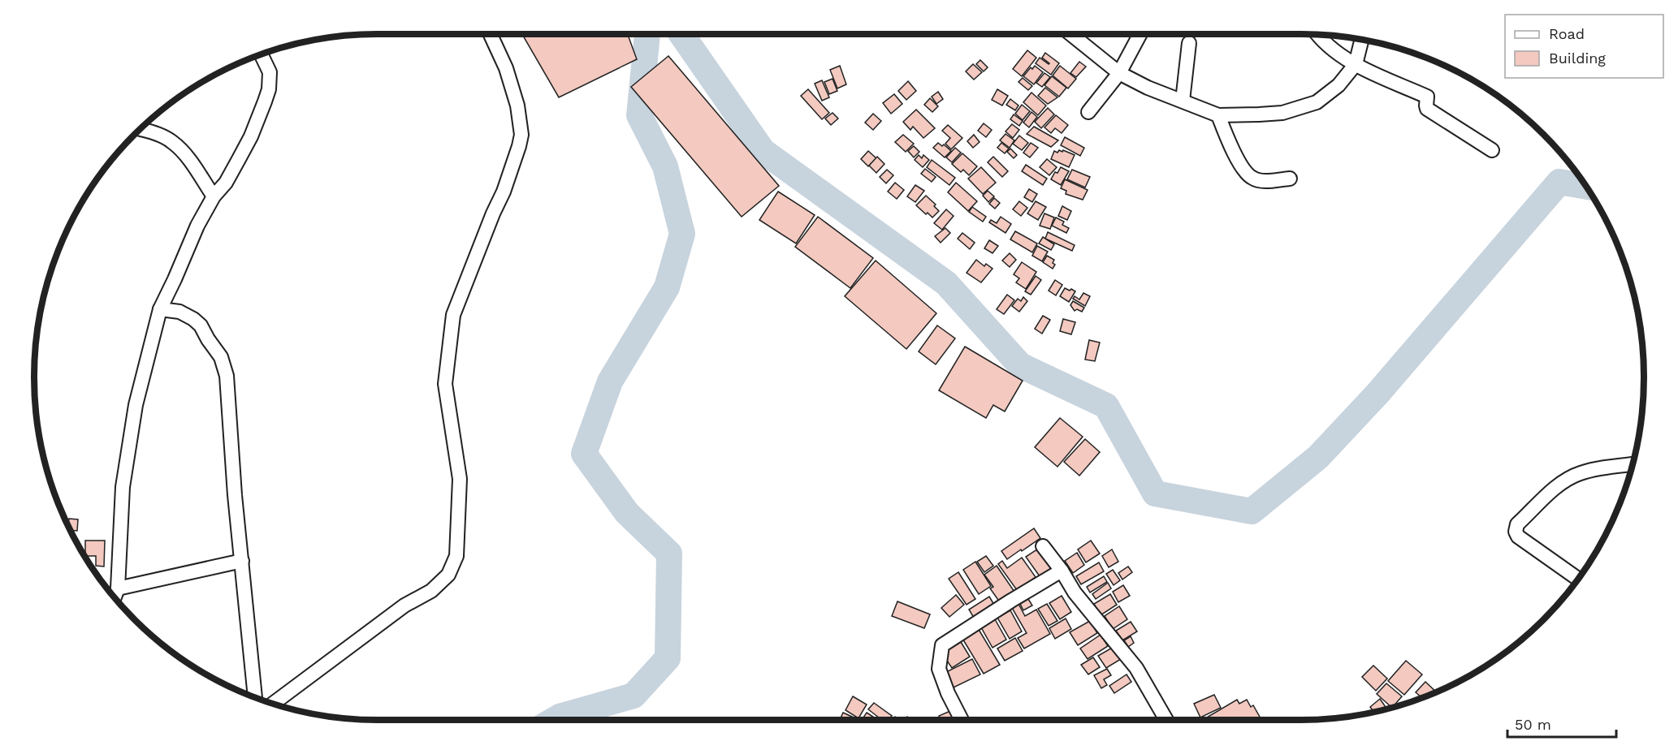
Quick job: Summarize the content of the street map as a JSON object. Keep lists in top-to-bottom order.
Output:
{
  "legend": ["Road", "Building"],
  "scale_bar": "50 m"
}
